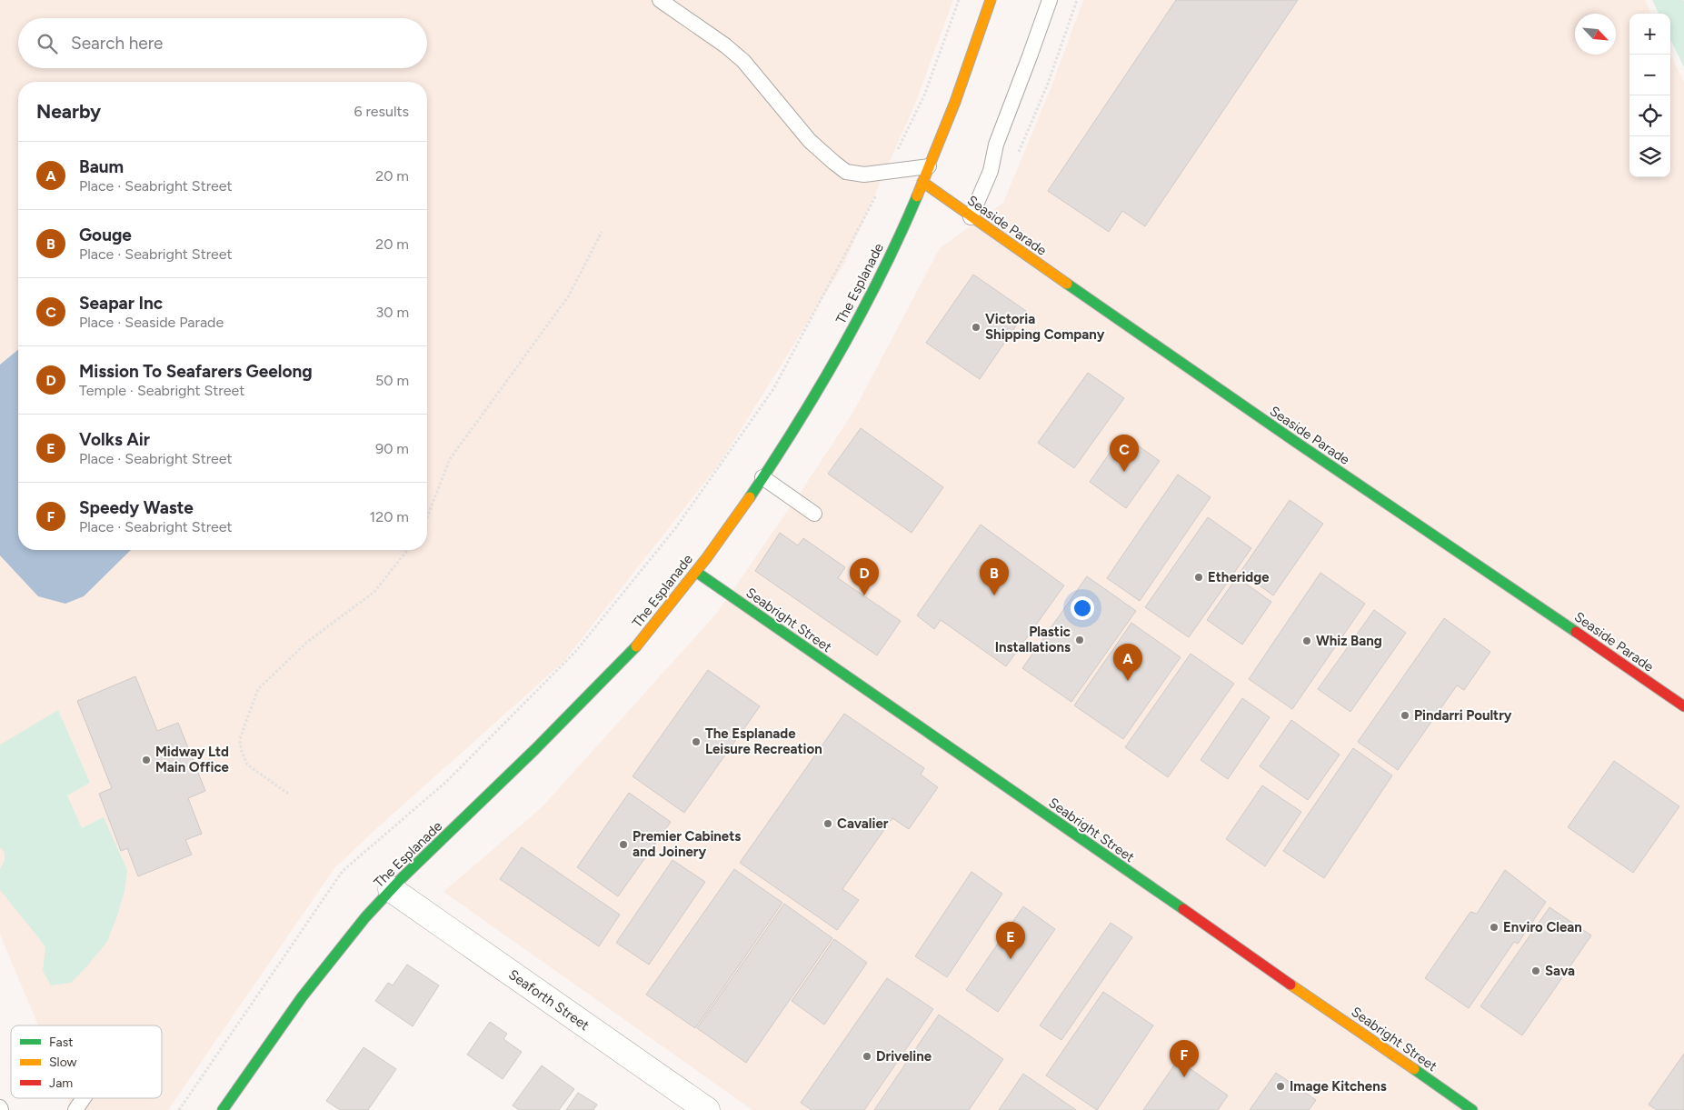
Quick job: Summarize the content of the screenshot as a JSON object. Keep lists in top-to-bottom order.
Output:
{
  "streets": {
    "street": [
      "Seaside Parade",
      "The Esplanade",
      "Seabright Street",
      "Seaforth Street"
    ]
  },
  "crossings": [
    ["Seaside Parade", "The Esplanade"],
    ["The Esplanade", "Seabright Street"],
    ["The Esplanade", "Seaforth Street"]
  ],
  "places": [
    "Victoria Shipping Company",
    "Etheridge",
    "Plastic Installations",
    "Whiz Bang",
    "Pindarri Poultry",
    "The Esplanade Leisure Recreation",
    "Midway Ltd Main Office",
    "Cavalier",
    "Premier Cabinets and Joinery",
    "Enviro Clean",
    "Sava",
    "Driveline",
    "Image Kitchens"
  ],
  "legend": ["Fast", "Slow", "Jam"],
  "north": "bottom right",
  "page": {
    "map_buttons": ["+", "−"],
    "search": "Search here",
    "heading": ["Nearby", "6 results"],
    "list": [
      {
        "mark": "A",
        "name": "Baum",
        "note": "Place · Seabright Street",
        "value": "20 m"
      },
      {
        "mark": "B",
        "name": "Gouge",
        "note": "Place · Seabright Street",
        "value": "20 m"
      },
      {
        "mark": "C",
        "name": "Seapar Inc",
        "note": "Place · Seaside Parade",
        "value": "30 m"
      },
      {
        "mark": "D",
        "name": "Mission To Seafarers Geelong",
        "note": "Temple · Seabright Street",
        "value": "50 m"
      },
      {
        "mark": "E",
        "name": "Volks Air",
        "note": "Place · Seabright Street",
        "value": "90 m"
      },
      {
        "mark": "F",
        "name": "Speedy Waste",
        "note": "Place · Seabright Street",
        "value": "120 m"
      }
    ],
    "pins": [
      "C",
      "B",
      "D",
      "A",
      "E",
      "F"
    ]
  }
}
